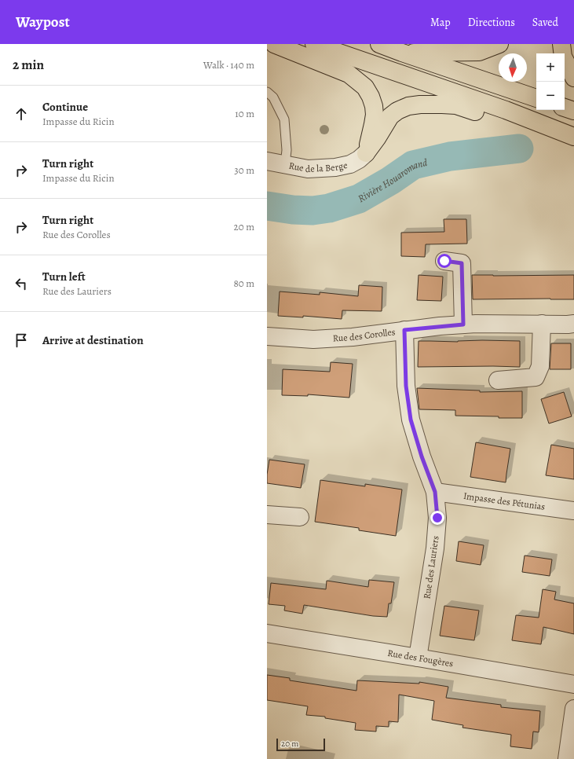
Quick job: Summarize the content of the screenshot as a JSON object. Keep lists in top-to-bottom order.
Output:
{
  "streets": {
    "street": [
      "Rue de la Berge",
      "Rue des Corolles",
      "Impasse des Pétunias",
      "Rue des Lauriers",
      "Rue des Fougères"
    ]
  },
  "crossings": [
    ["Rue des Corolles", "Rue des Lauriers"],
    ["Impasse des Pétunias", "Rue des Lauriers"],
    ["Rue des Lauriers", "Rue des Fougères"]
  ],
  "water": ["Rivière Houaromand"],
  "scale_bar": "20 m",
  "north": "bottom",
  "page": {
    "header": "Waypost",
    "nav": ["Map", "Directions", "Saved"],
    "heading": ["2 min", "Walk · 140 m"],
    "map_buttons": ["+", "−"],
    "list": [
      ["Continue", "Impasse du Ricin", "10 m"],
      ["Turn right", "Impasse du Ricin", "30 m"],
      ["Turn right", "Rue des Corolles", "20 m"],
      ["Turn left", "Rue des Lauriers", "80 m"],
      "Arrive at destination"
    ],
    "scale": "20 m"
  }
}
